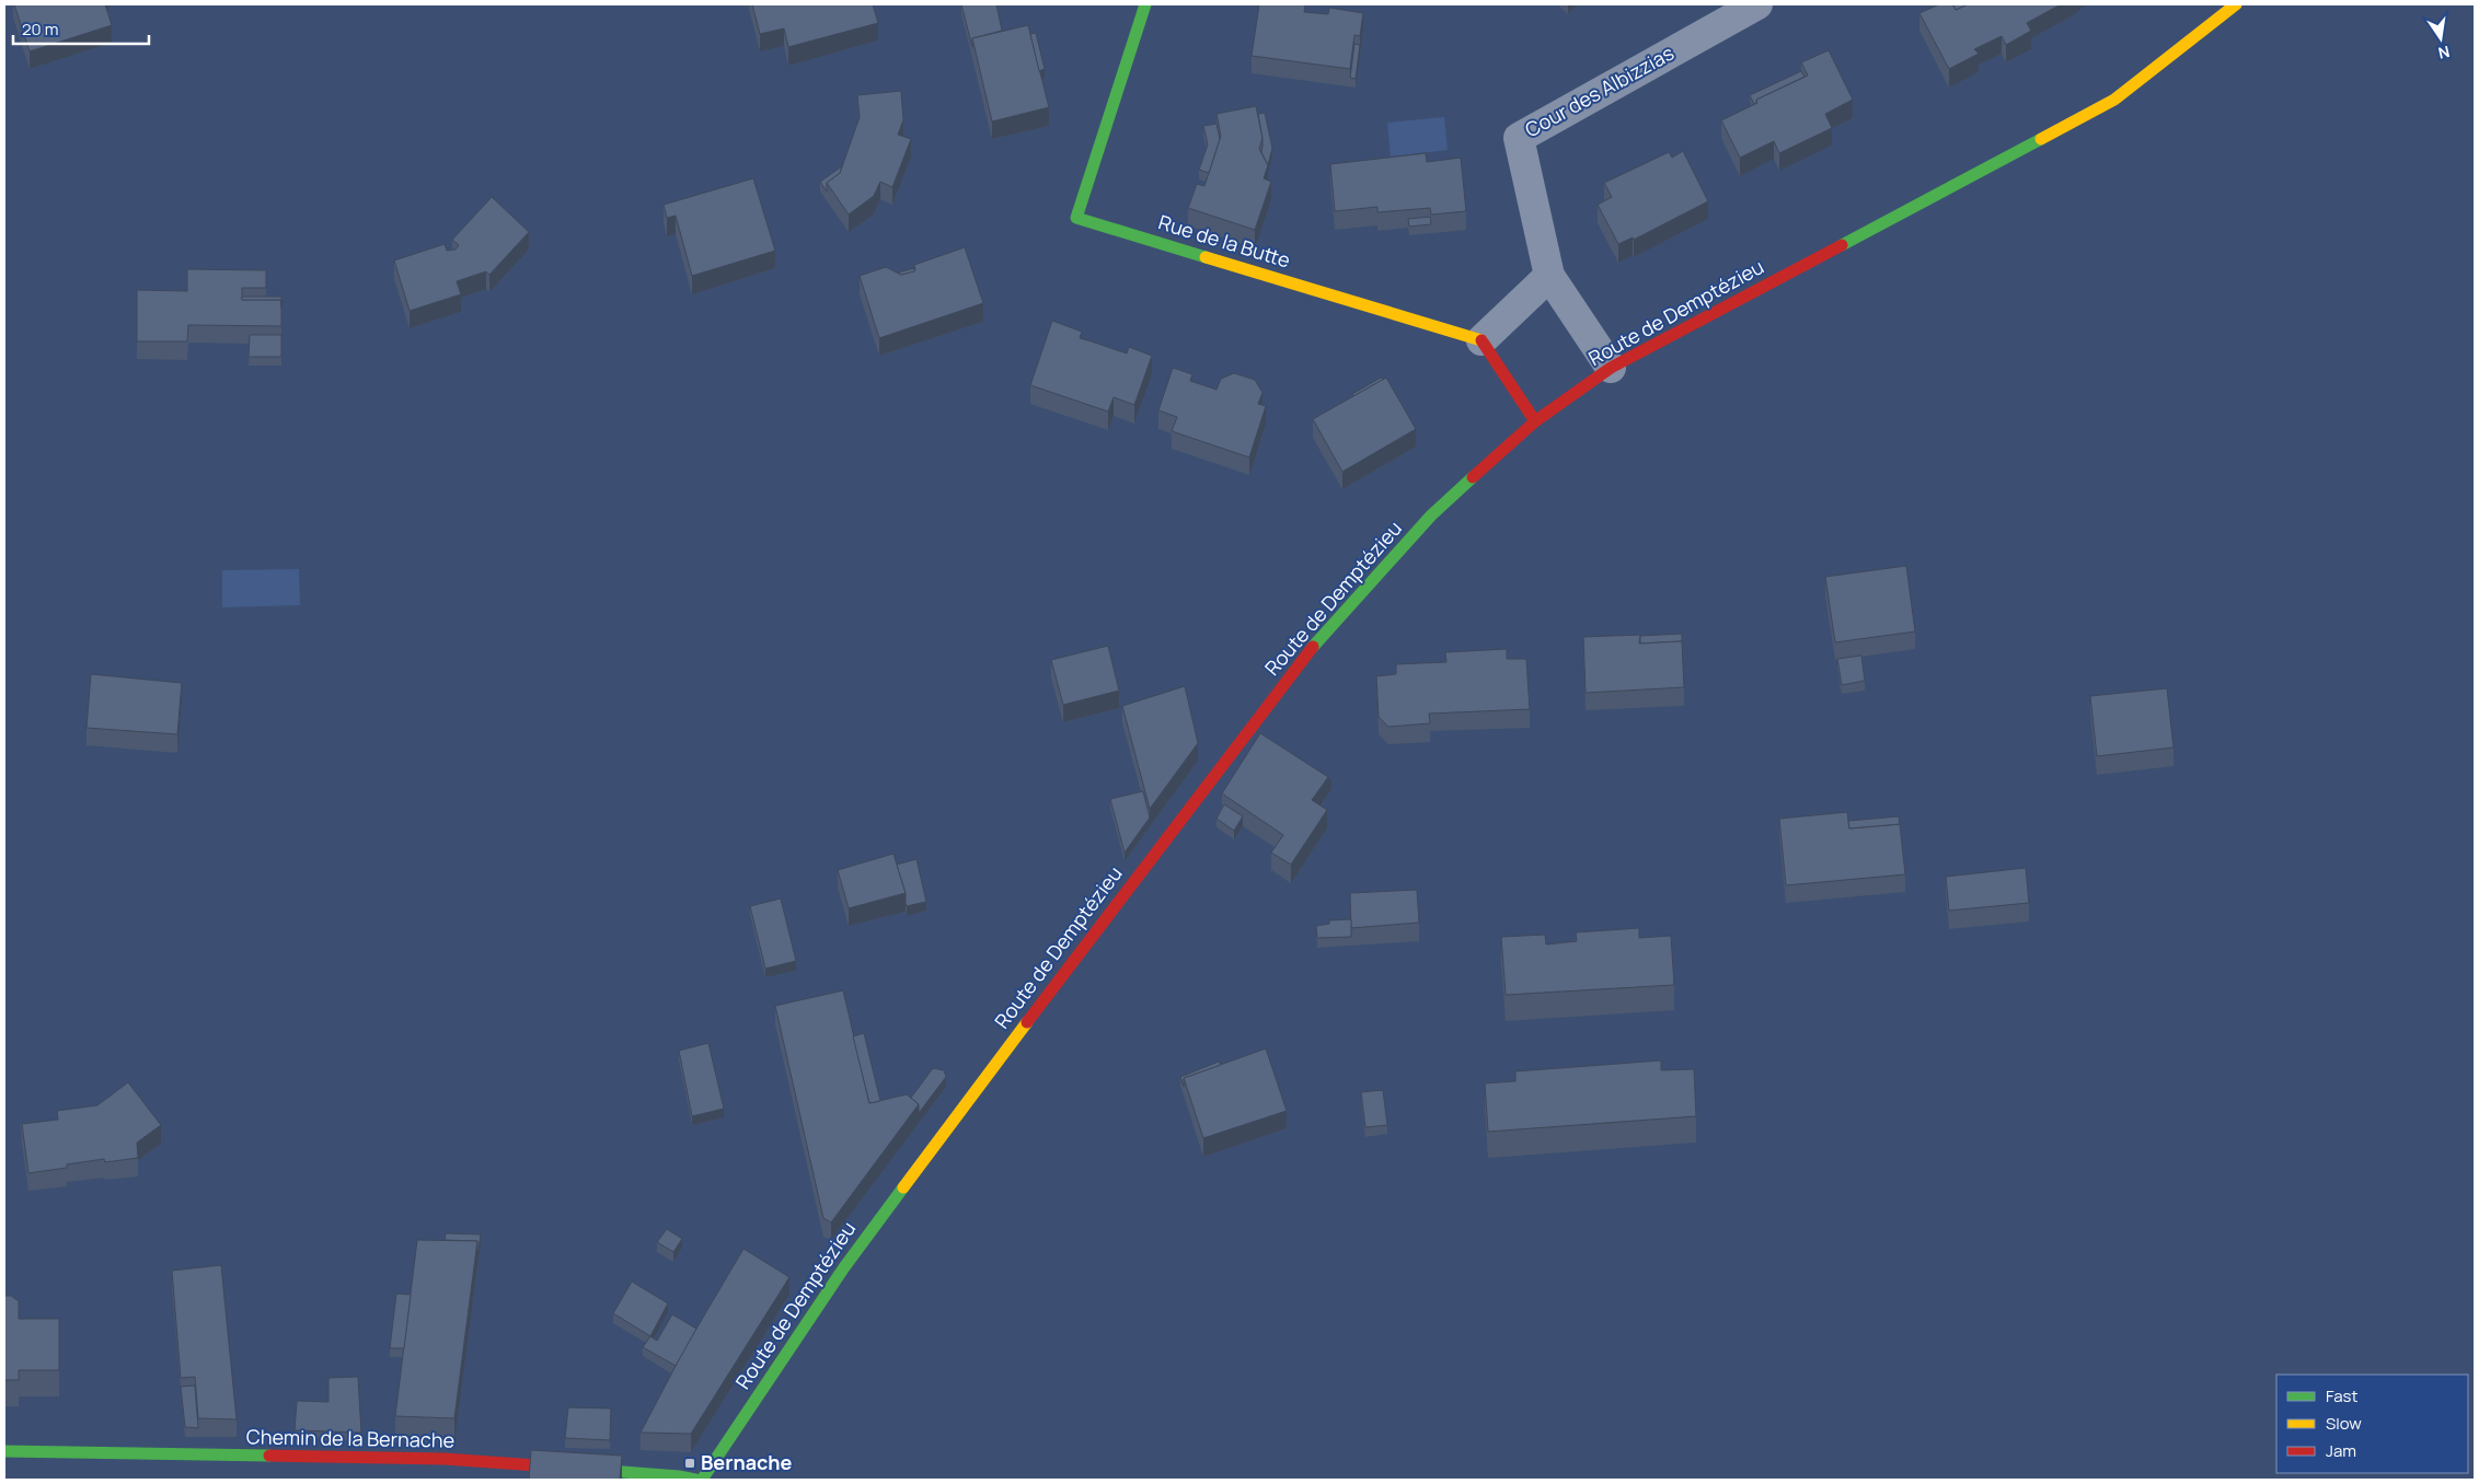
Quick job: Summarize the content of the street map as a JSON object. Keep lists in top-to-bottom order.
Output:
{
  "streets": {
    "street": [
      "Cour des Albizzias",
      "Rue de la Butte",
      "Route de Demptézieu",
      "Chemin de la Bernache"
    ]
  },
  "crossings": [
    ["Cour des Albizzias", "Route de Demptézieu"]
  ],
  "places": {
    "transit": ["Bernache"]
  },
  "legend": ["Fast", "Slow", "Jam"],
  "scale_bar": "20 m",
  "north": "bottom"
}
